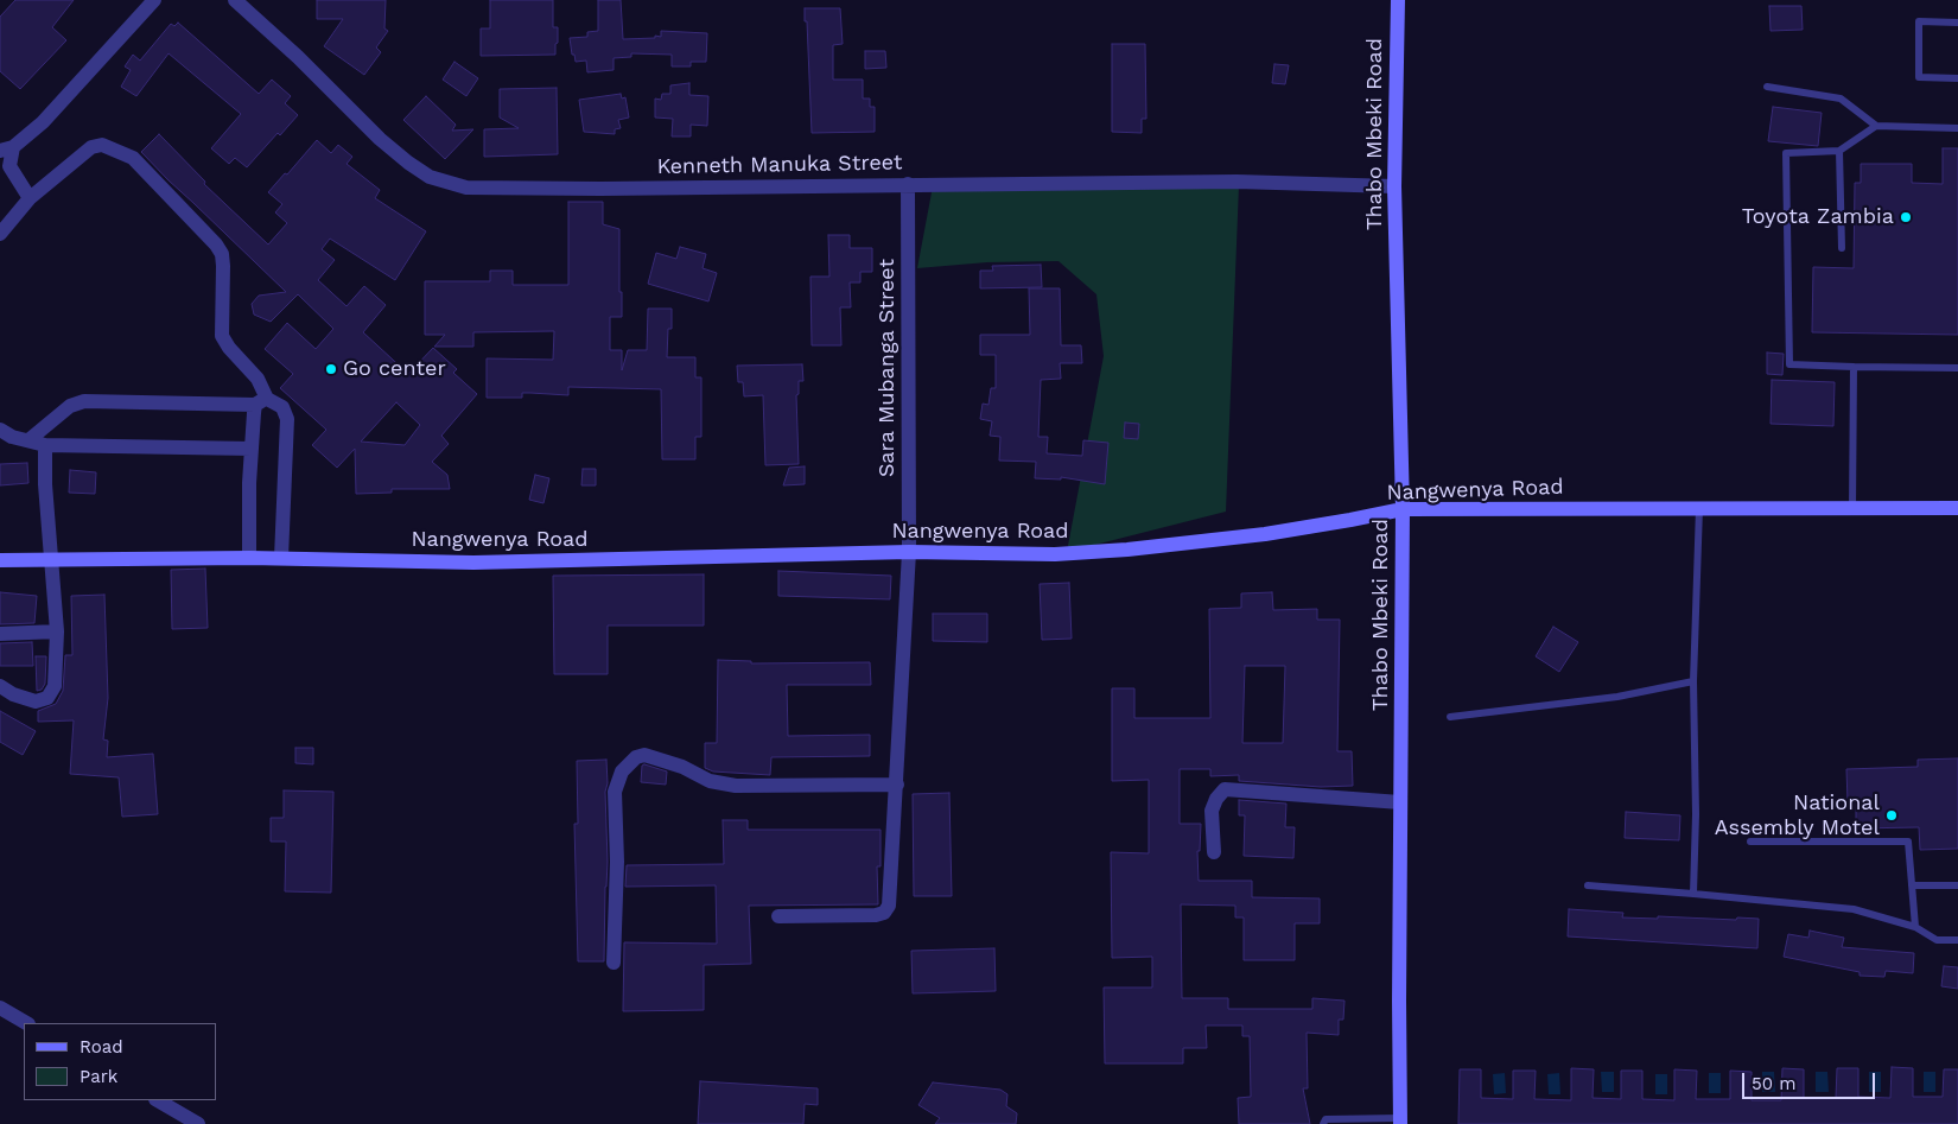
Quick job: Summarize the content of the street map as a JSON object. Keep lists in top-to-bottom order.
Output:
{
  "streets": {
    "main road": ["Thabo Mbeki Road", "Nangwenya Road"],
    "street": ["Kenneth Manuka Street", "Sara Mubanga Street"]
  },
  "crossings": [
    ["Thabo Mbeki Road", "Kenneth Manuka Street"],
    ["Thabo Mbeki Road", "Nangwenya Road"],
    ["Kenneth Manuka Street", "Sara Mubanga Street"],
    ["Sara Mubanga Street", "Nangwenya Road"]
  ],
  "places": ["Toyota Zambia", "Go center", "National Assembly Motel"],
  "legend": ["Road", "Park"],
  "scale_bar": "50 m"
}
